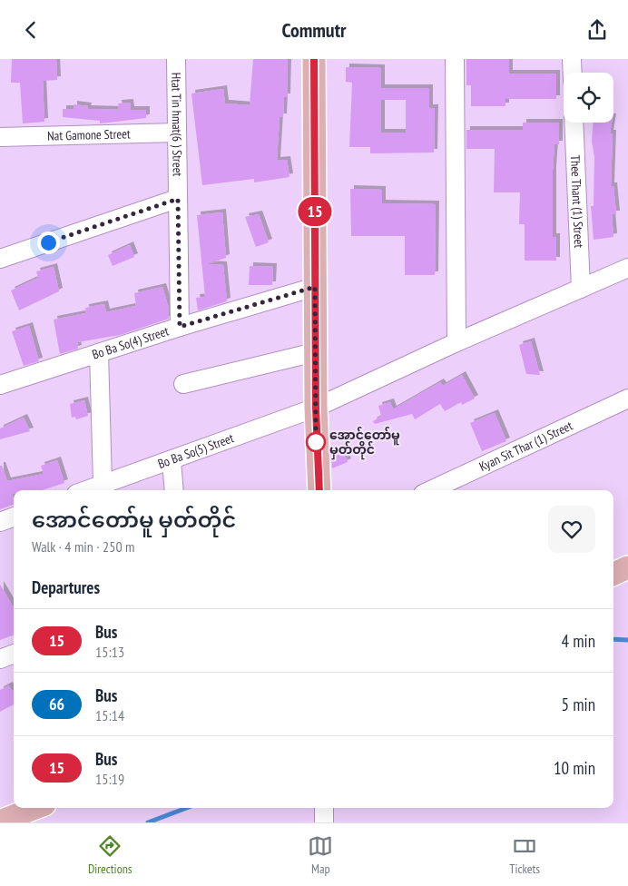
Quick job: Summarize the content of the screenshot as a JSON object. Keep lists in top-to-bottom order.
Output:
{
  "streets": {
    "street": [
      "Htat Tin hmat(6 ) Street",
      "Nat Gamone Street",
      "Thee Thant (1) Street",
      "Bo Ba So(4) Street",
      "Kyan Sit Thar (1) Street",
      "Bo Ba So(5) Street"
    ]
  },
  "crossings": [
    ["Htat Tin hmat(6 ) Street", "Nat Gamone Street"],
    ["Htat Tin hmat(6 ) Street", "Bo Ba So(4) Street"],
    ["Thee Thant (1) Street", "Bo Ba So(5) Street"]
  ],
  "places": ["အောင်တော်မူ မှတ်တိုင်"],
  "lines": ["bus line 15"],
  "page": {
    "header": "Commutr",
    "on_map": "15",
    "heading": [
      ["အောင်တော်မူ မှတ်တိုင်", "Walk · 4 min · 250 m"],
      "Departures"
    ],
    "list": [
      {
        "mark": "15",
        "name": "Bus",
        "note": "15:13",
        "value": "4 min"
      },
      {
        "mark": "66",
        "name": "Bus",
        "note": "15:14",
        "value": "5 min"
      },
      {
        "mark": "15",
        "name": "Bus",
        "note": "15:19",
        "value": "10 min"
      }
    ],
    "tabs": ["Directions", "Map", "Tickets"]
  }
}
